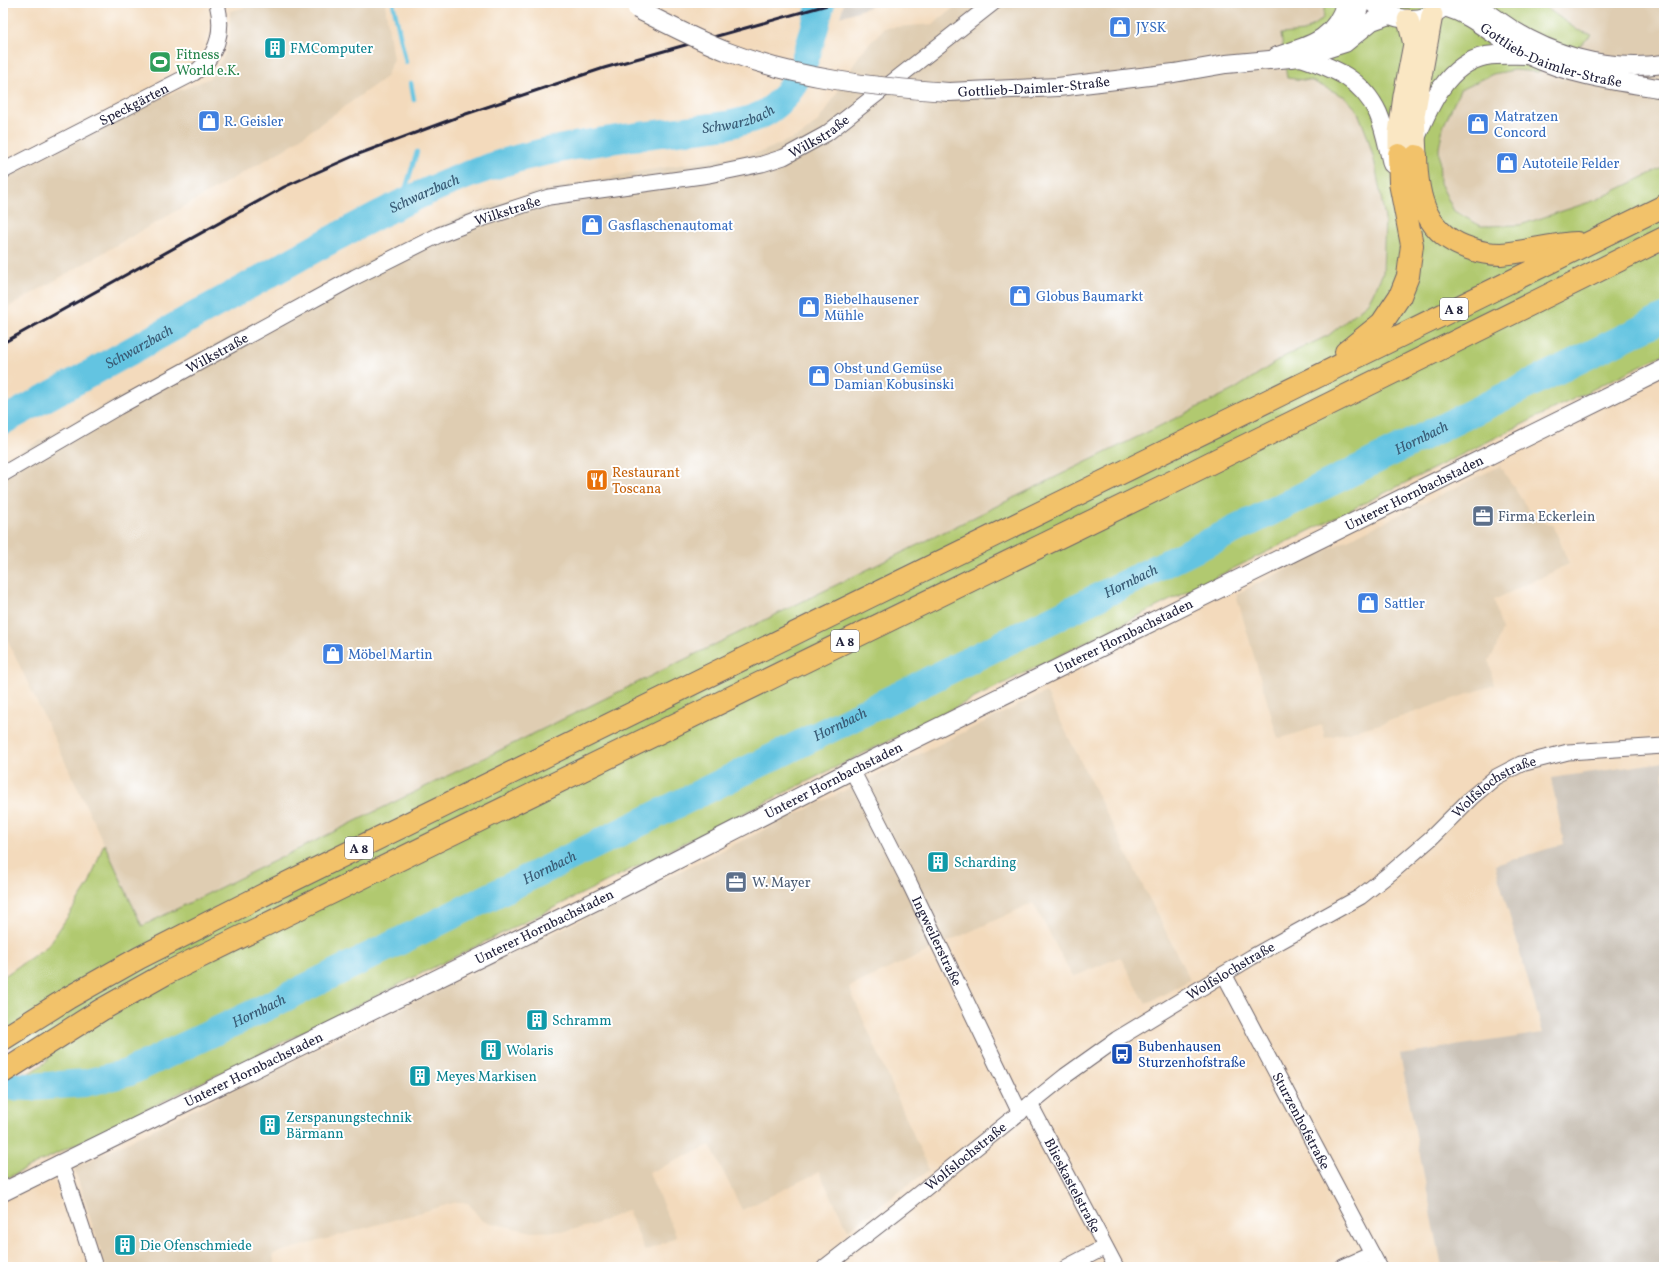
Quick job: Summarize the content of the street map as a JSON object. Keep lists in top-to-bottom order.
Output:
{
  "streets": {
    "highway": ["A 8"],
    "street": [
      "Gottlieb-Daimler-Straße",
      "Speckgärten",
      "Wilkstraße",
      "Unterer Hornbachstaden",
      "Wolfslochstraße",
      "Ingweilerstraße",
      "Sturzenhofstraße",
      "Blieskastelstraße"
    ]
  },
  "crossings": [
    ["Unterer Hornbachstaden", "Ingweilerstraße"],
    ["Wolfslochstraße", "Ingweilerstraße"],
    ["Wolfslochstraße", "Sturzenhofstraße"],
    ["Wolfslochstraße", "Blieskastelstraße"],
    ["Ingweilerstraße", "Blieskastelstraße"]
  ],
  "water": ["Schwarzbach", "Hornbach"],
  "places": {
    "shop": [
      "JYSK",
      "R. Geisler",
      "Matratzen Concord",
      "Autoteile Felder",
      "Gasflaschenautomat",
      "Globus Baumarkt",
      "Biebelhausener Mühle",
      "Obst und Gemüse Damian Kobusinski",
      "Sattler",
      "Möbel Martin"
    ],
    "building": [
      "FMComputer",
      "Scharding",
      "Schramm",
      "Wolaris",
      "Meyes Markisen",
      "Zerspanungstechnik Bärmann",
      "Die Ofenschmiede"
    ],
    "sports": ["Fitness World e.K."],
    "restaurant": ["Restaurant Toscana"],
    "office": ["Firma Eckerlein", "W. Mayer"],
    "bus stop": ["Bubenhausen Sturzenhofstraße"]
  }
}
